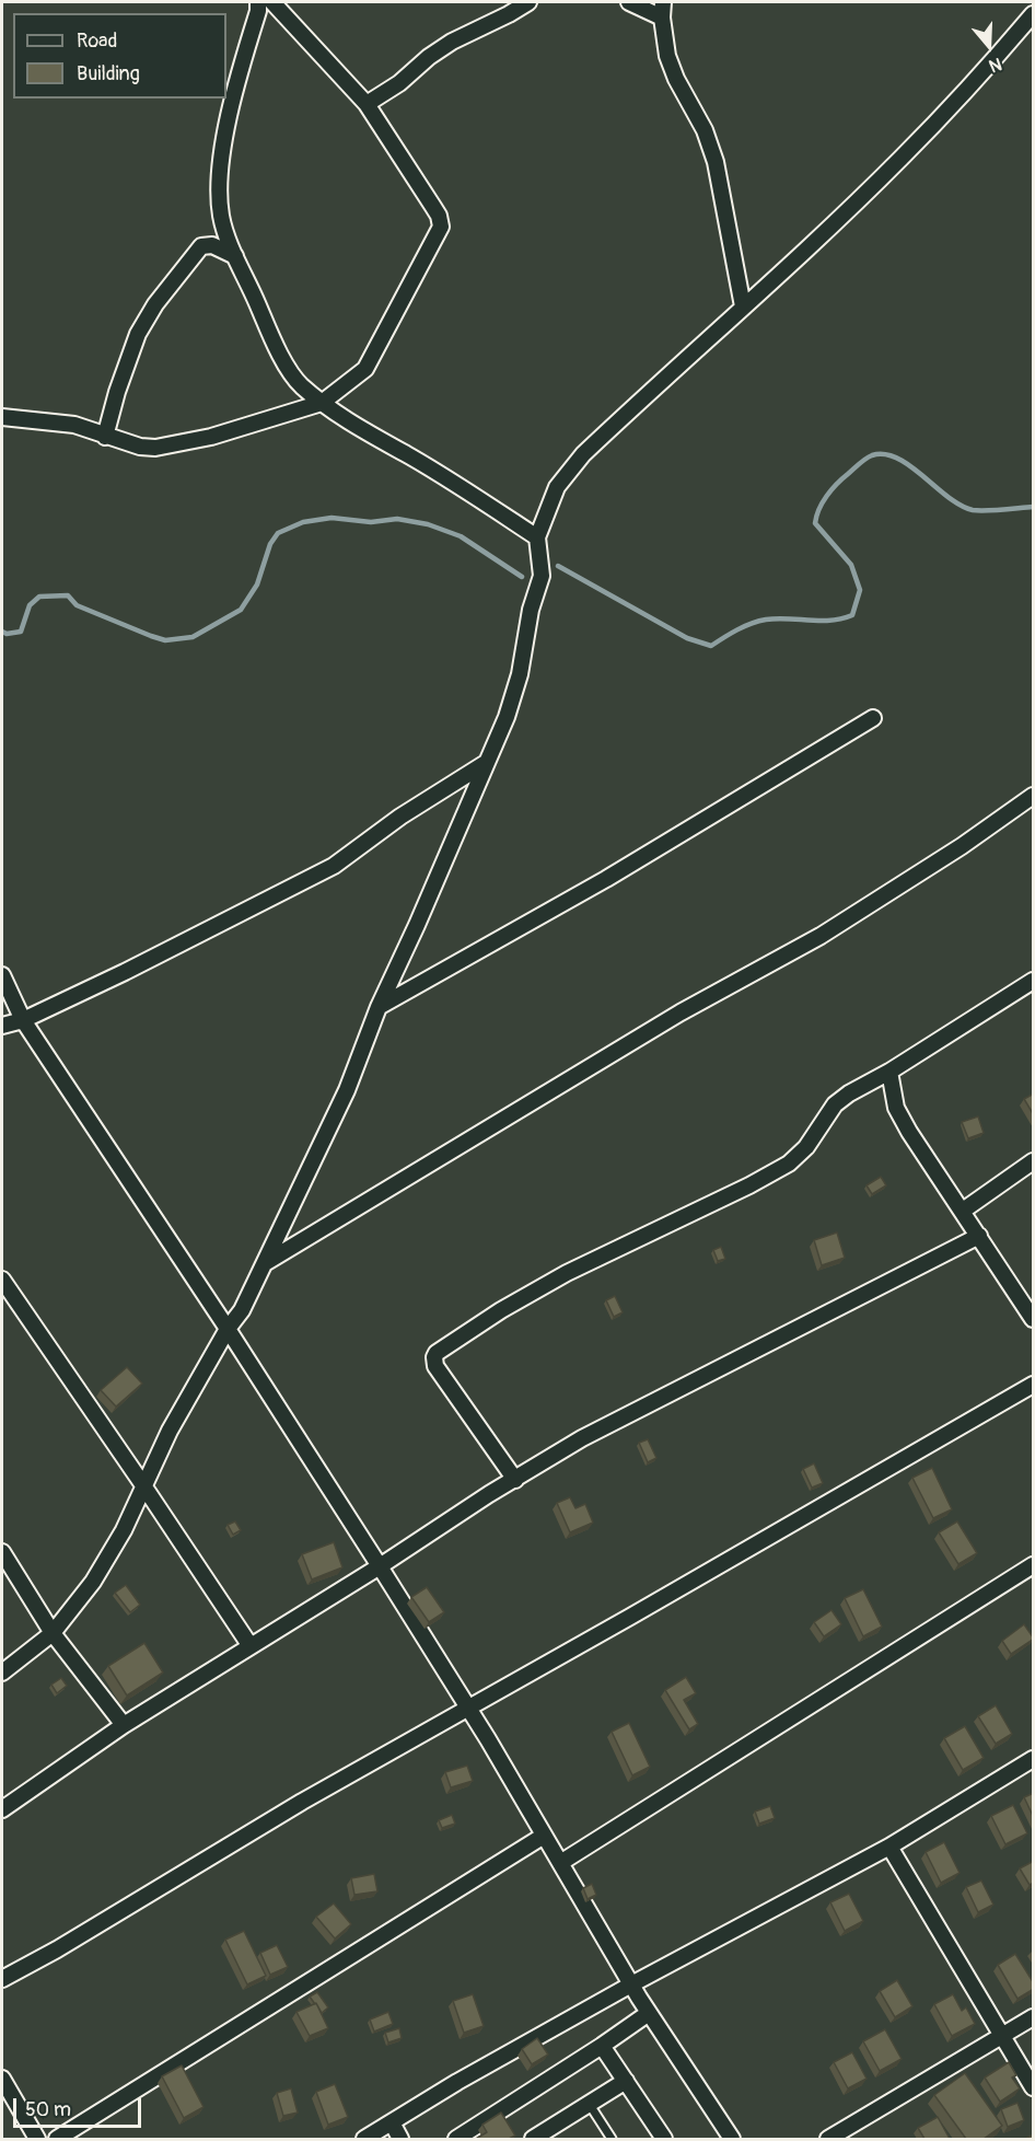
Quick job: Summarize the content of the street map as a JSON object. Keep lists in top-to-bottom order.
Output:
{
  "legend": ["Road", "Building"],
  "scale_bar": "50 m",
  "north": "bottom"
}
